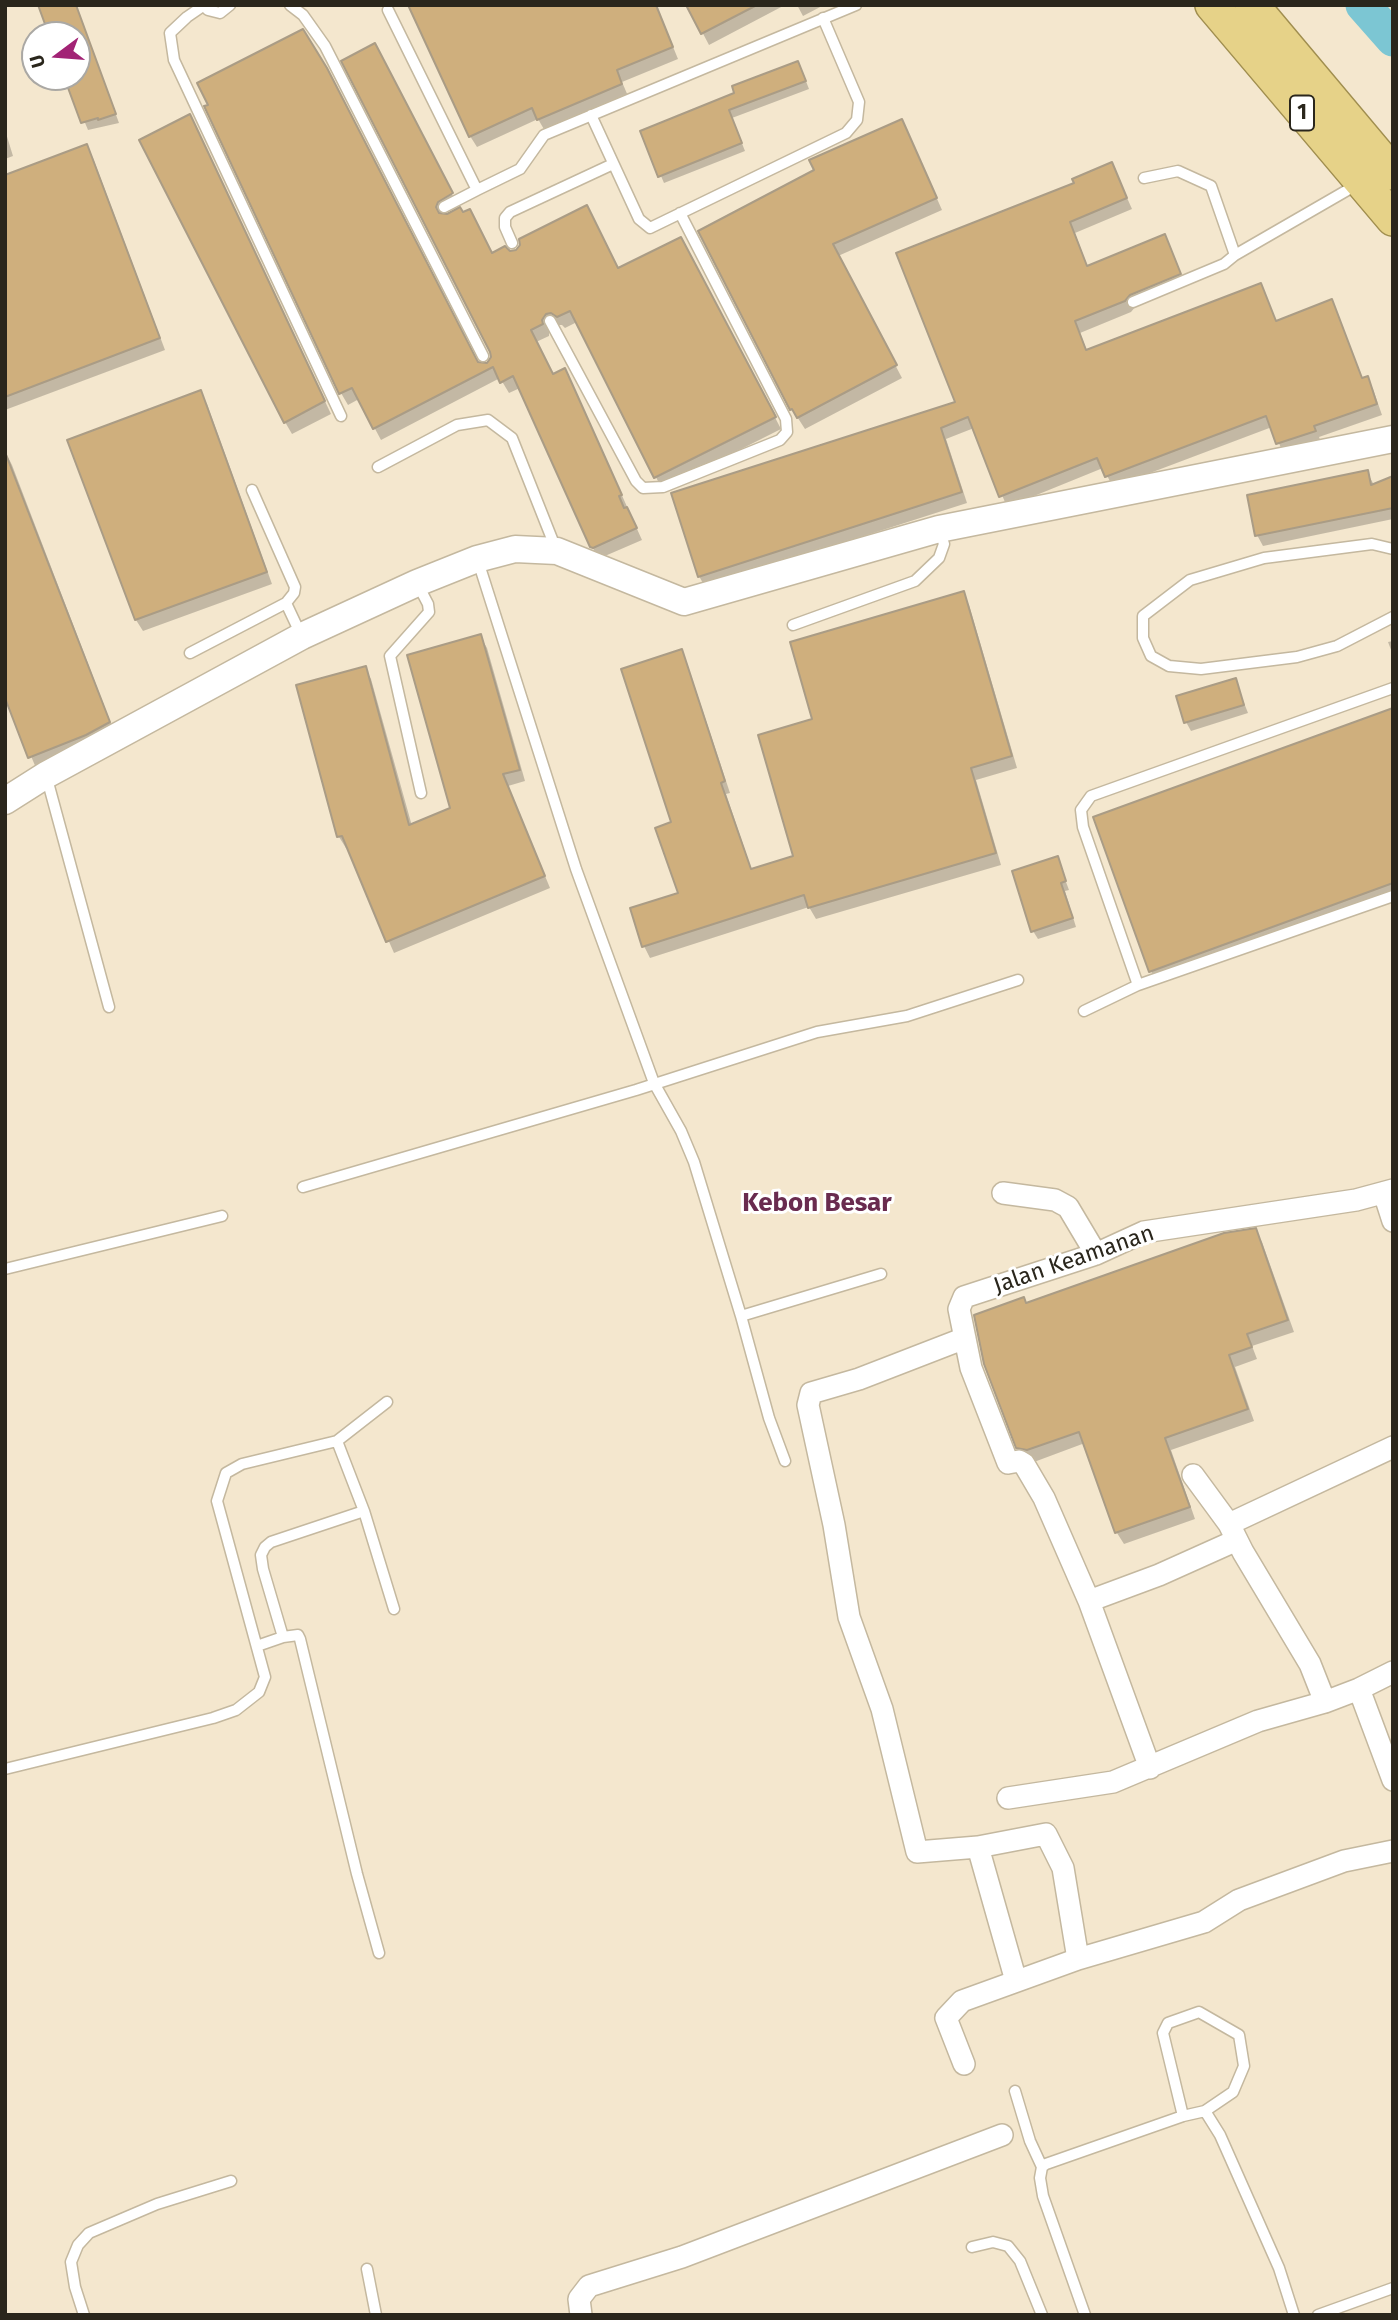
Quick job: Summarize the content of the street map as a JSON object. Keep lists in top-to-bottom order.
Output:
{
  "streets": {
    "highway": ["1"],
    "street": ["Jalan Keamanan"]
  },
  "districts": ["Kebon Besar"],
  "north": "left"
}
